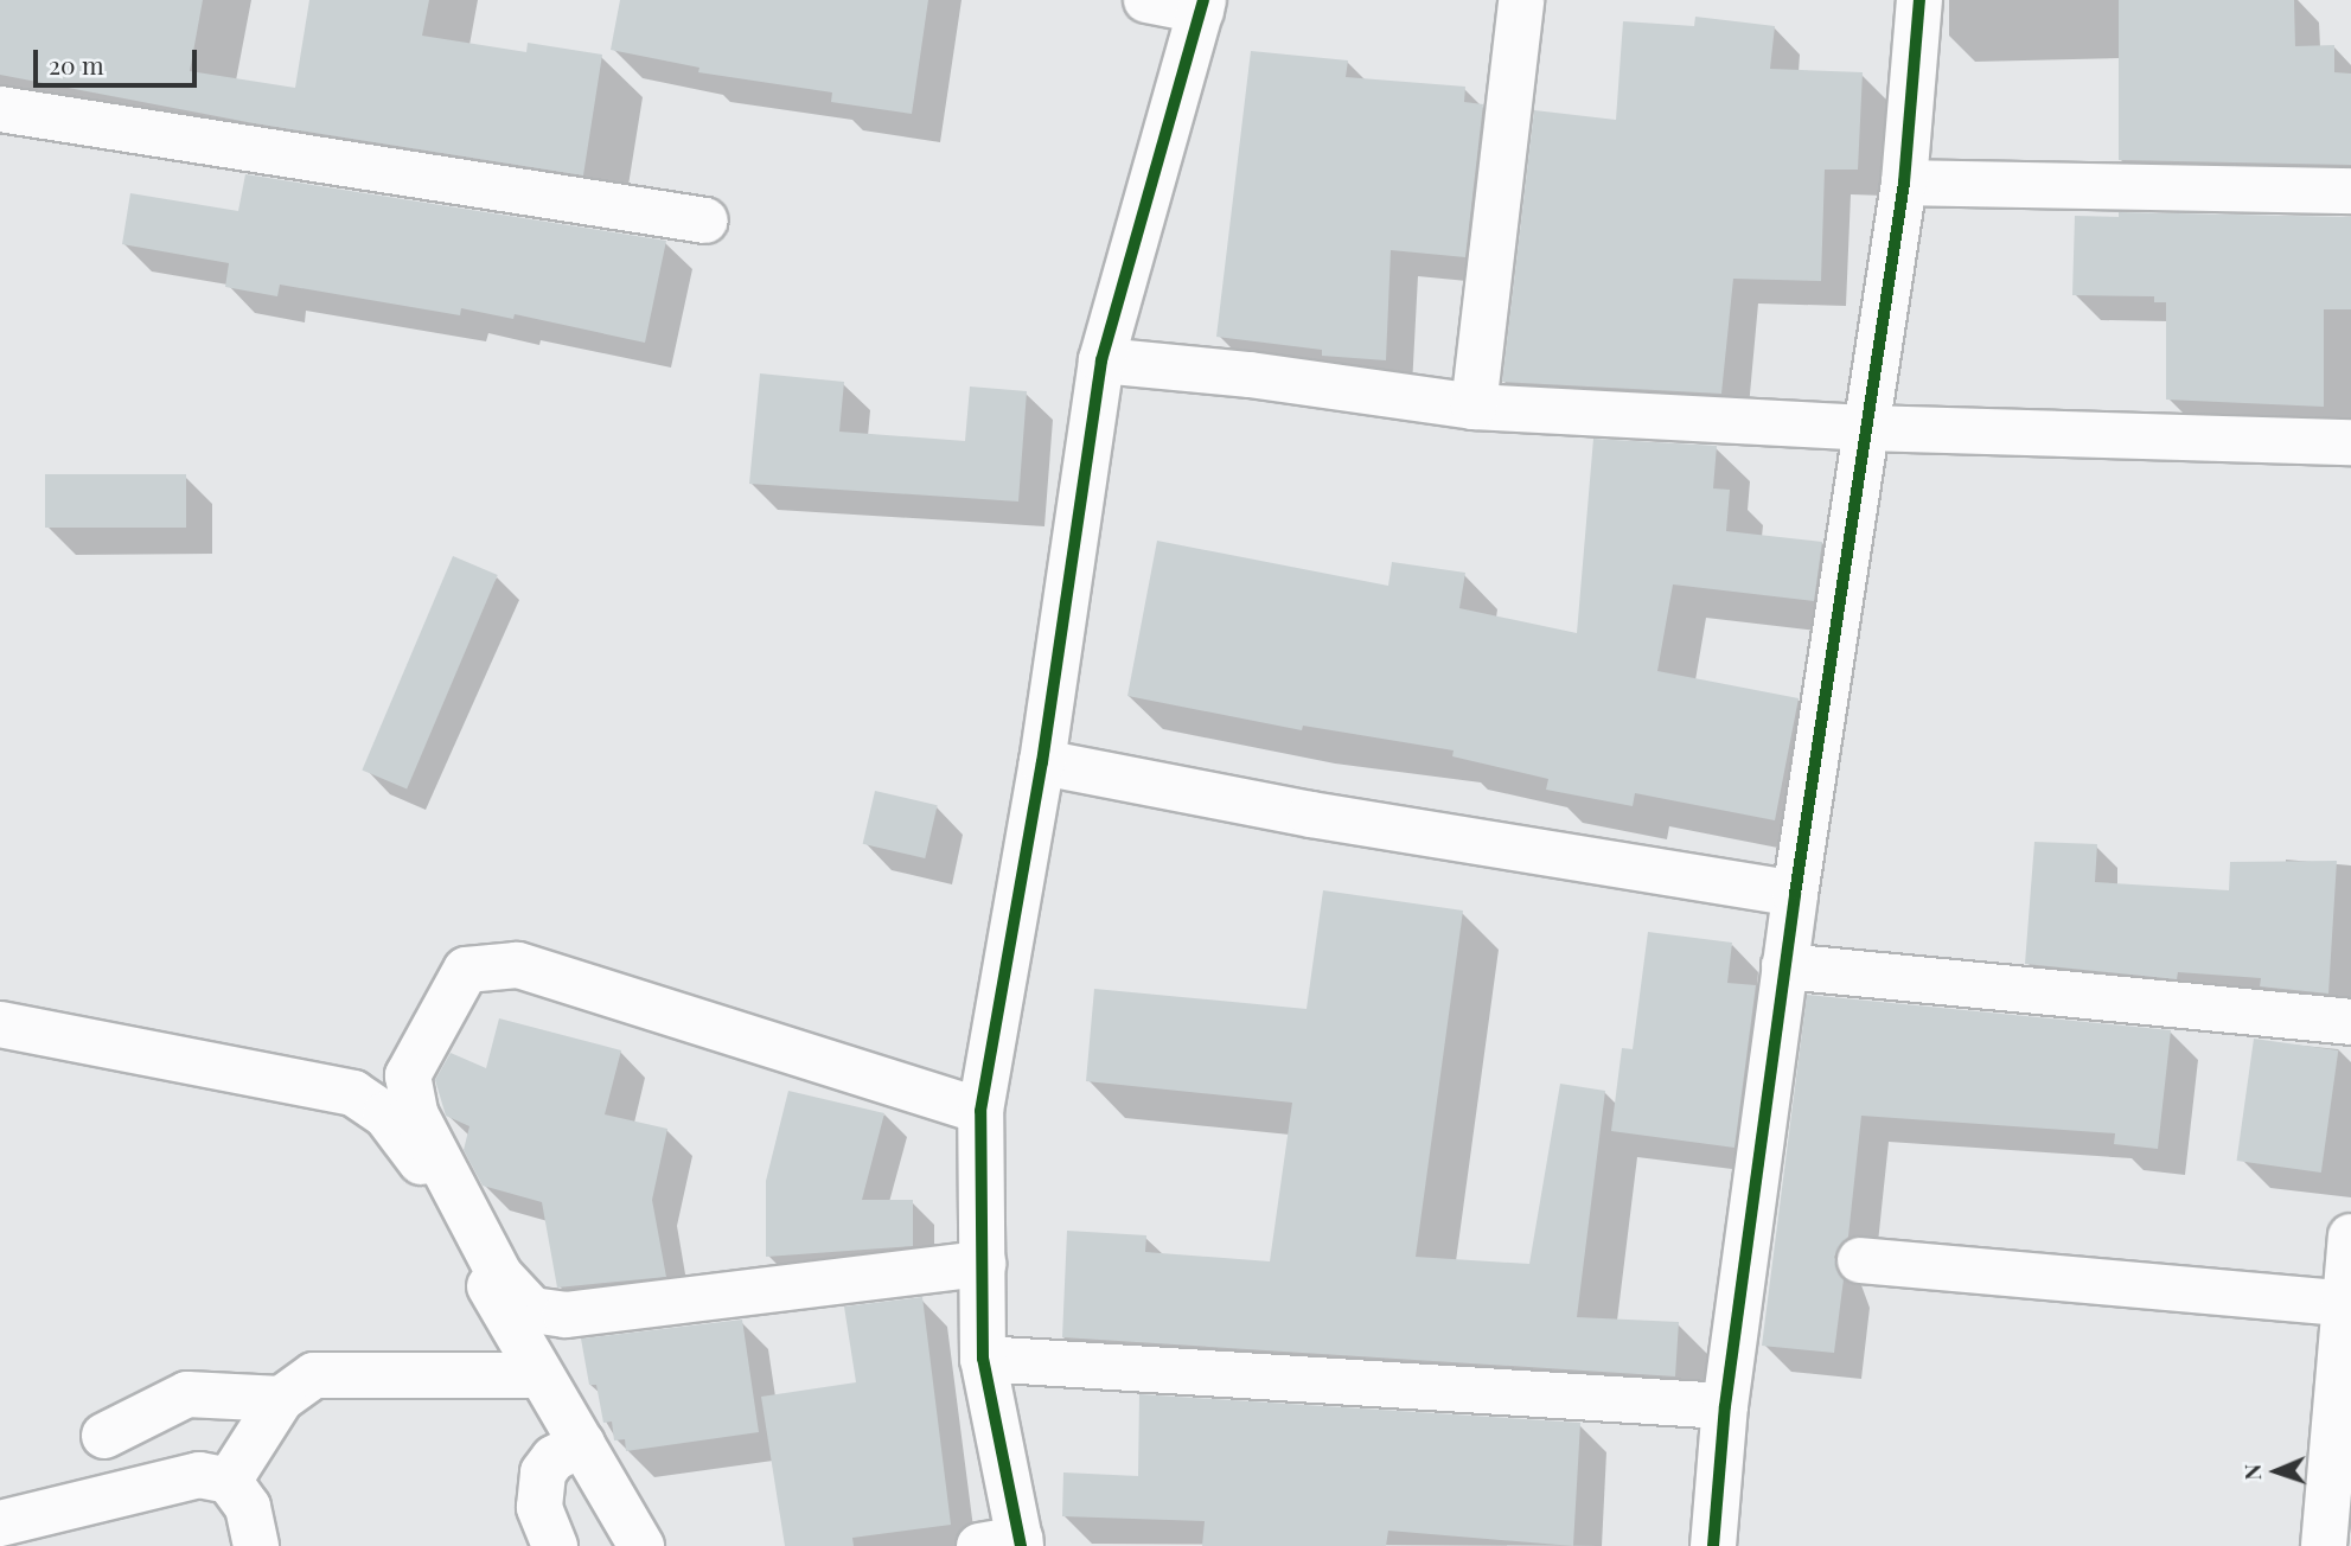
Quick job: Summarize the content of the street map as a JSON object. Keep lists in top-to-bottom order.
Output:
{
  "scale_bar": "20 m",
  "north": "left"
}
